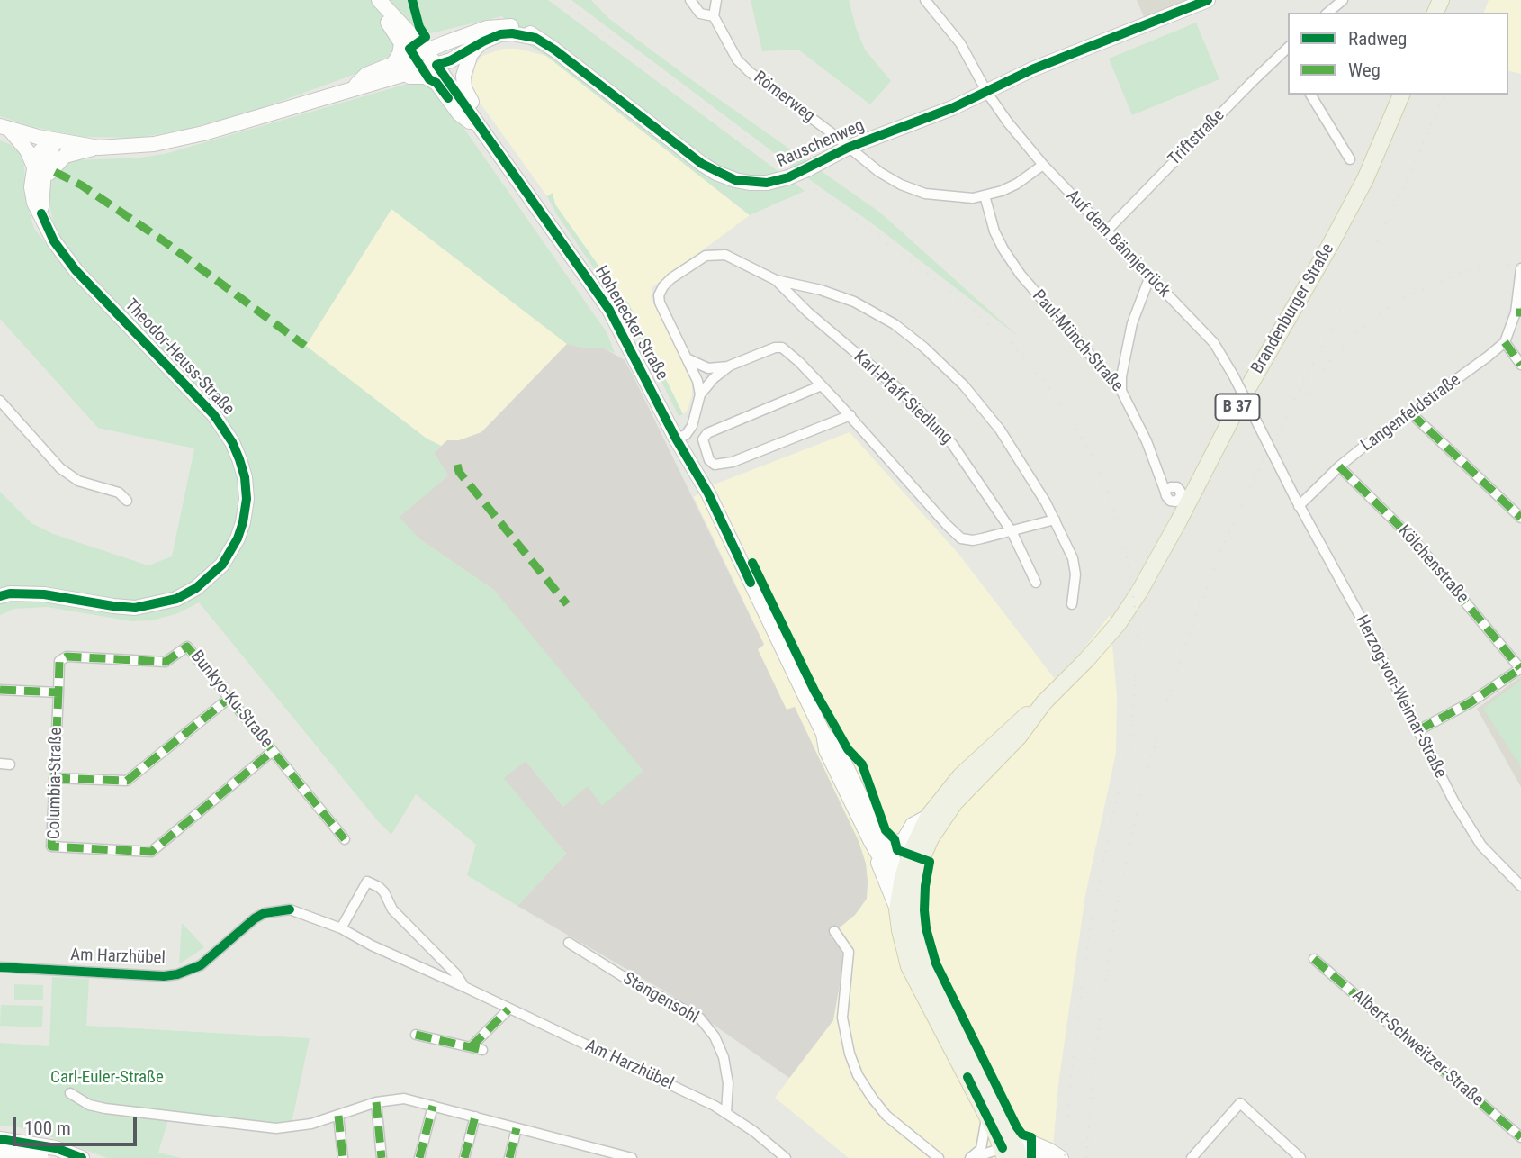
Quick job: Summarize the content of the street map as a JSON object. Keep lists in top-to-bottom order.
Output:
{
  "streets": {
    "main road": ["Brandenburger Straße", "B 37"],
    "street": [
      "Römerweg",
      "Triftstraße",
      "Rauschenweg",
      "Auf dem Bännjerrück",
      "Hohenecker Straße",
      "Paul-Münch-Straße",
      "Theodor-Heuss-Straße",
      "Karl-Pfaff-Siedlung",
      "Langenfeldstraße",
      "Kölchenstraße",
      "Herzog-von-Weimar-Straße",
      "Bunkyo-Ku-Straße",
      "Columbia-Straße",
      "Am Harzhübel",
      "Stangensohl",
      "Albert-Schweitzer-Straße"
    ]
  },
  "crossings": [
    ["Römerweg", "Rauschenweg"],
    ["Römerweg", "Auf dem Bännjerrück"],
    ["Römerweg", "Paul-Münch-Straße"],
    ["Triftstraße", "Auf dem Bännjerrück"],
    ["Rauschenweg", "Auf dem Bännjerrück"],
    ["Rauschenweg", "Hohenecker Straße"],
    ["Auf dem Bännjerrück", "Langenfeldstraße"],
    ["Auf dem Bännjerrück", "Herzog-von-Weimar-Straße"],
    ["Brandenburger Straße", "Hohenecker Straße"],
    ["Langenfeldstraße", "Kölchenstraße"],
    ["Langenfeldstraße", "Herzog-von-Weimar-Straße"],
    ["Kölchenstraße", "Herzog-von-Weimar-Straße"],
    ["Bunkyo-Ku-Straße", "Columbia-Straße"],
    ["Am Harzhübel", "Stangensohl"]
  ],
  "parks": ["Carl-Euler-Straße"],
  "legend": ["Radweg", "Weg"],
  "scale_bar": "100 m"
}
